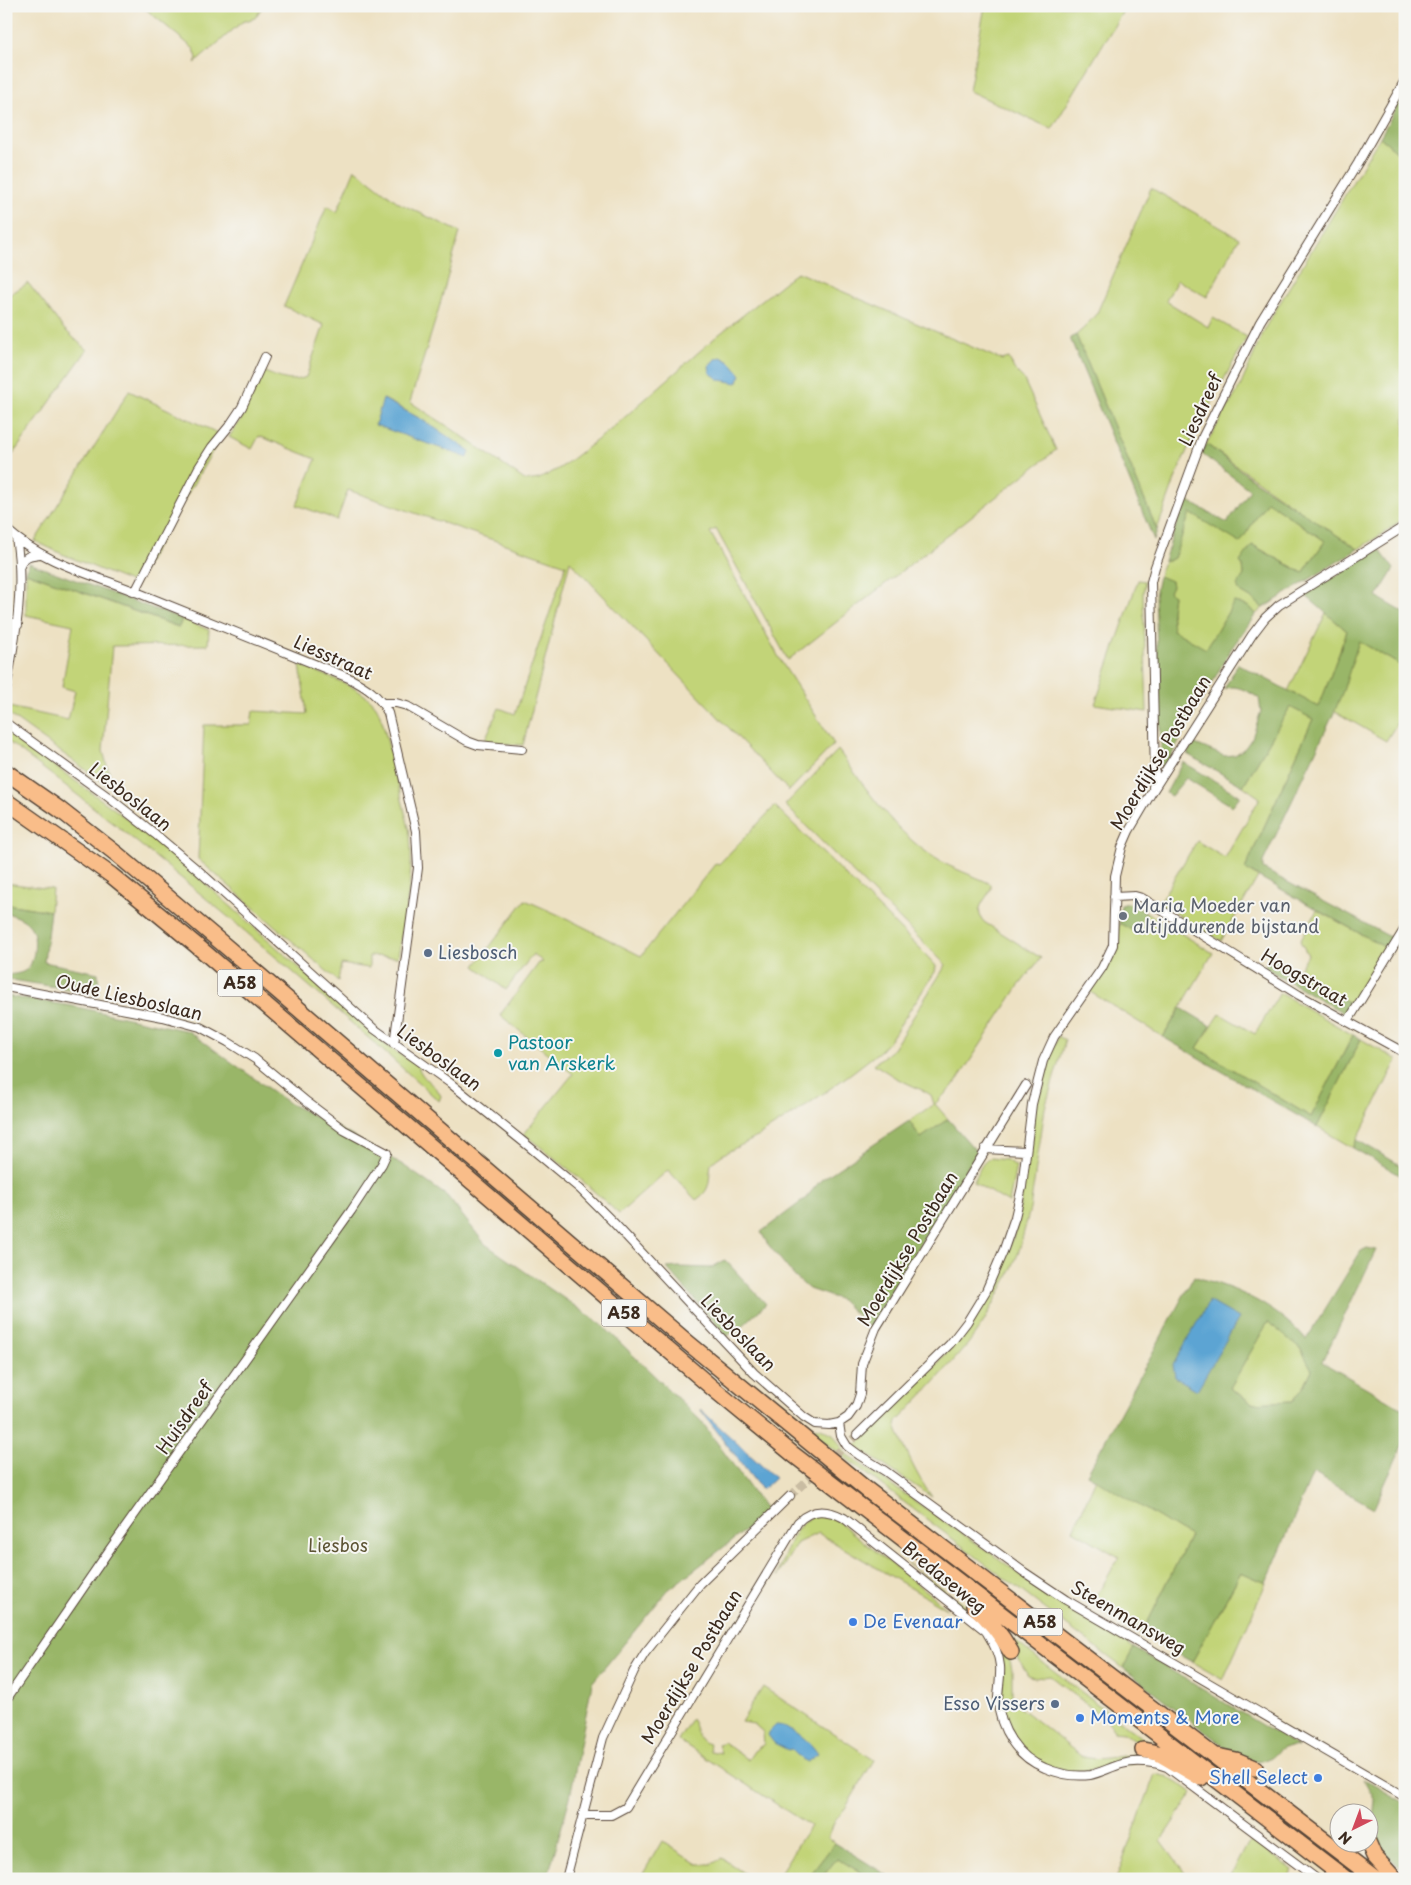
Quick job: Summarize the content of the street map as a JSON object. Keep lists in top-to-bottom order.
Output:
{
  "streets": {
    "highway": ["A58"],
    "street": [
      "Liesdreef",
      "Liesstraat",
      "Moerdijkse Postbaan",
      "Liesboslaan",
      "Hoogstraat",
      "Oude Liesboslaan",
      "Huisdreef",
      "Bredaseweg",
      "Steenmansweg"
    ]
  },
  "crossings": [
    ["Liesdreef", "Moerdijkse Postbaan"],
    ["Liesstraat", "Liesboslaan"],
    ["Moerdijkse Postbaan", "Liesboslaan"],
    ["Moerdijkse Postbaan", "Hoogstraat"],
    ["Moerdijkse Postbaan", "Bredaseweg"],
    ["Moerdijkse Postbaan", "Steenmansweg"],
    ["Liesboslaan", "Steenmansweg"],
    ["Oude Liesboslaan", "Huisdreef"]
  ],
  "parks": ["Liesbos"],
  "places": [
    "Maria Moeder van altijddurende bijstand",
    "Liesbosch",
    "Pastoor van Arskerk",
    "De Evenaar",
    "Esso Vissers",
    "Moments & More",
    "Shell Select"
  ],
  "north": "bottom left"
}
